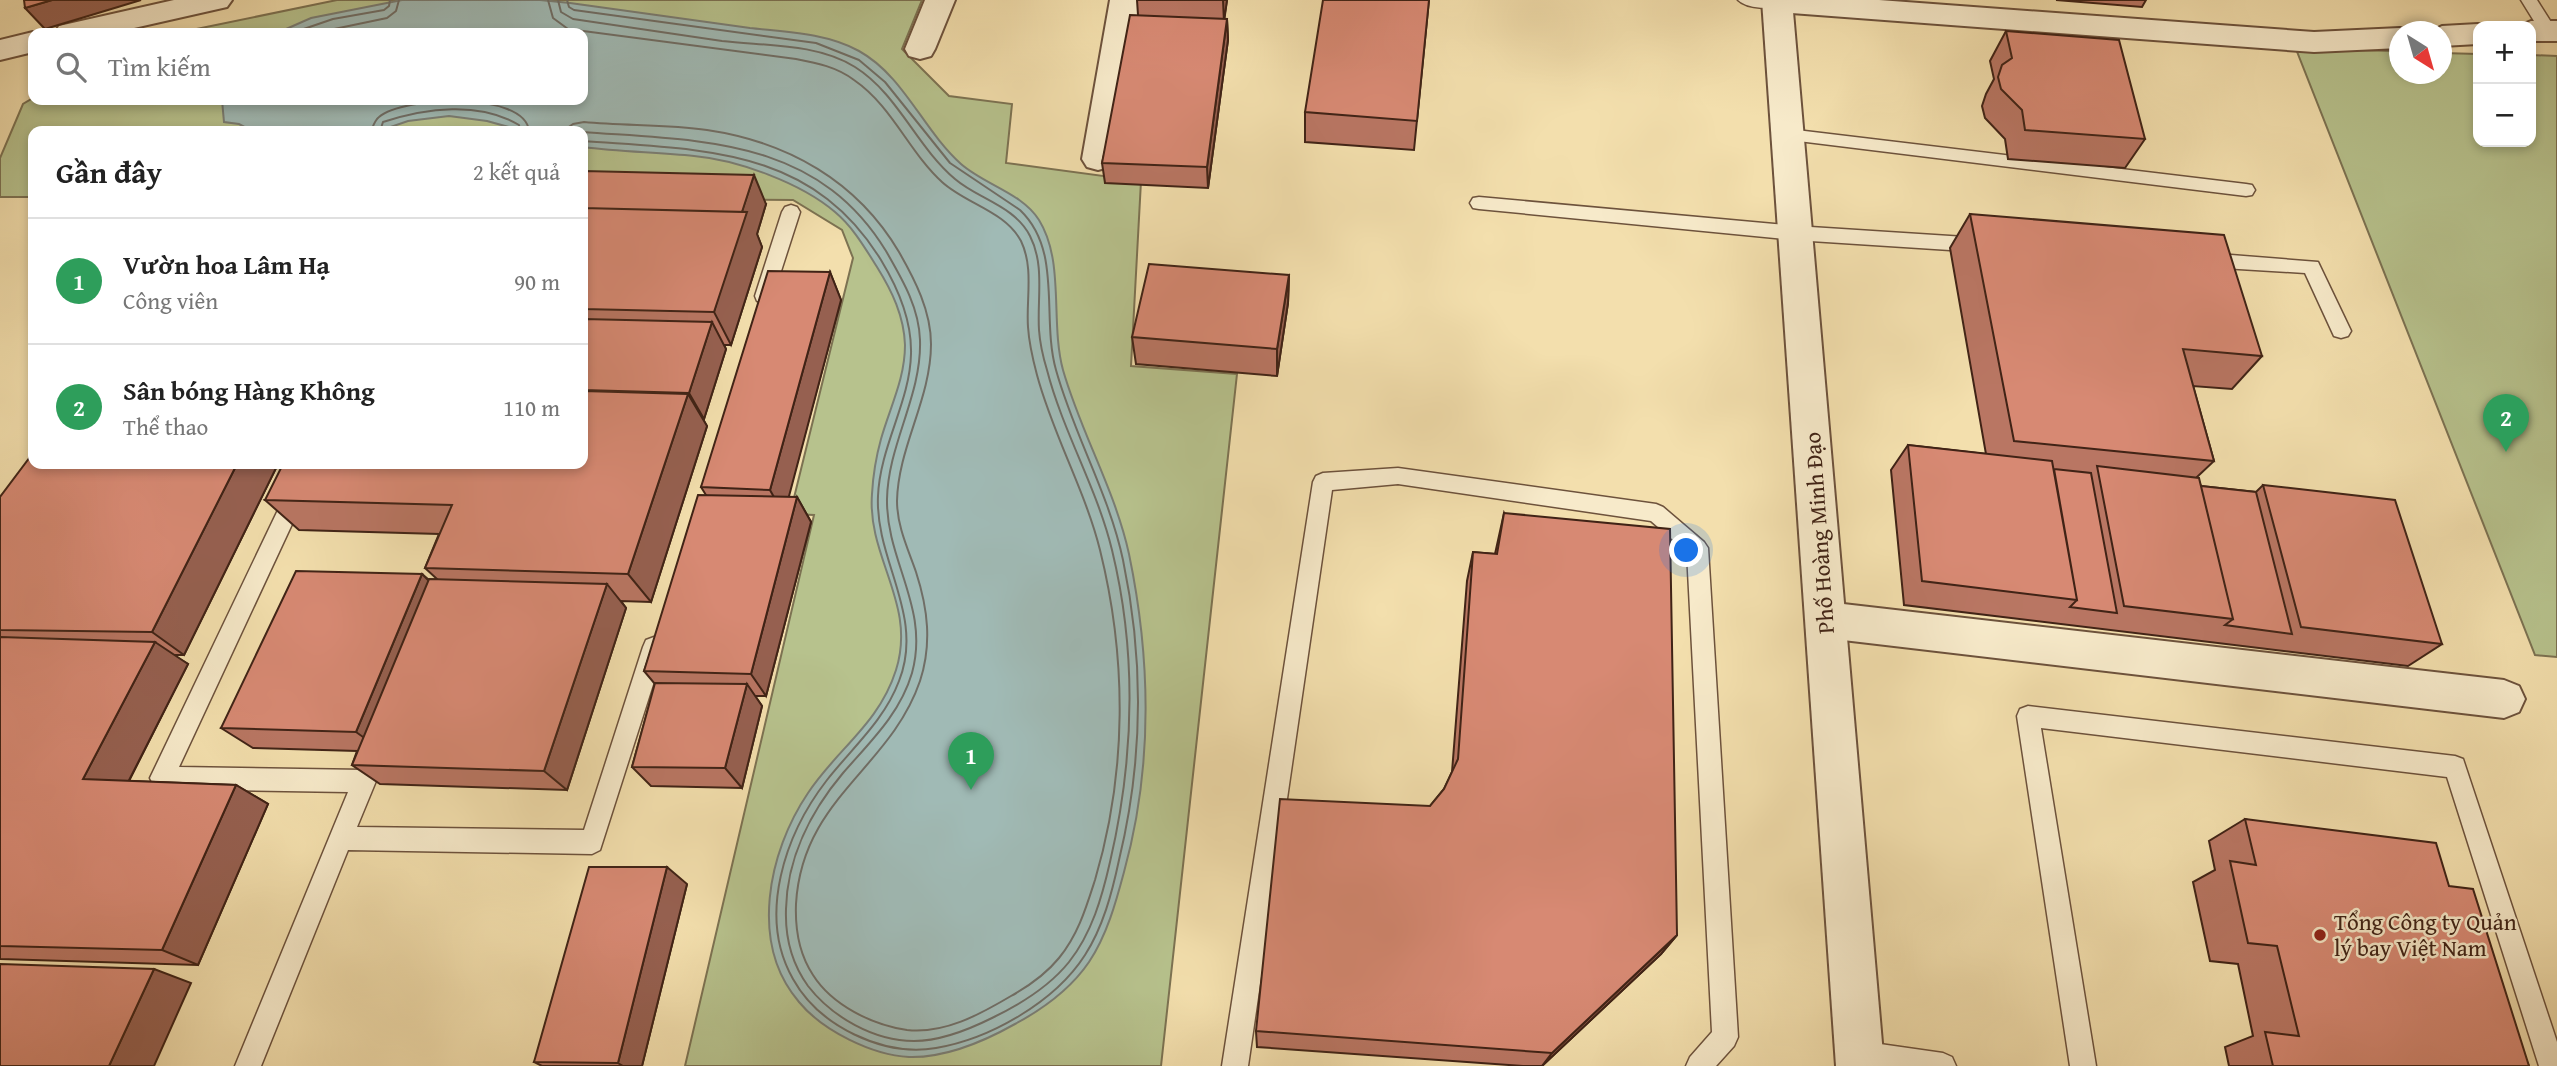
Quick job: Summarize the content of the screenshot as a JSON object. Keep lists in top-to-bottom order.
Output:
{
  "streets": {
    "street": ["Phố Hoàng Minh Đạo"]
  },
  "places": ["Tổng Công ty Quản lý bay Việt Nam"],
  "north": "bottom right",
  "page": {
    "map_buttons": ["+", "−"],
    "search": "Tìm kiếm",
    "heading": ["Gần đây", "2 kết quả"],
    "list": [
      {
        "mark": "1",
        "name": "Vườn hoa Lâm Hạ",
        "note": "Công viên",
        "value": "90 m"
      },
      {
        "mark": "2",
        "name": "Sân bóng Hàng Không",
        "note": "Thể thao",
        "value": "110 m"
      }
    ],
    "pins": ["2", "1"]
  }
}
